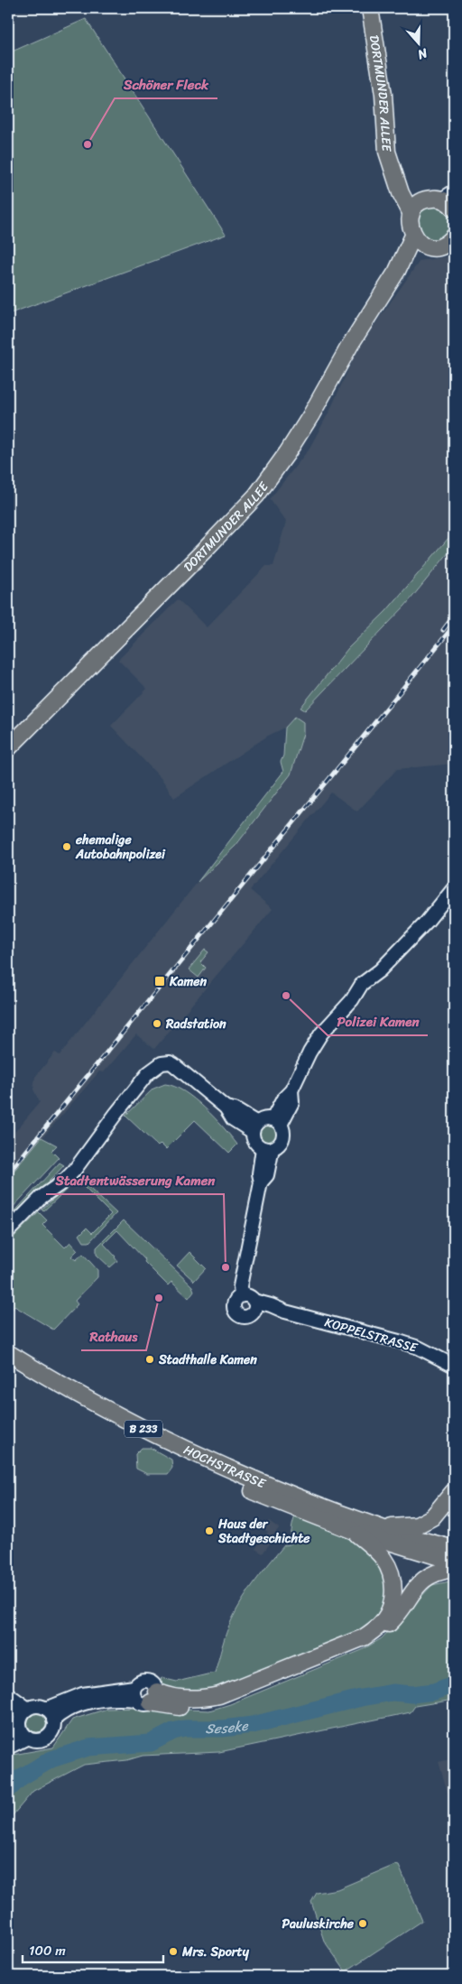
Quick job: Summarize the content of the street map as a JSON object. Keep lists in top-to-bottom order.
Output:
{
  "streets": {
    "main road": ["DORTMUNDER ALLEE", "B 233", "HOCHSTRASSE"],
    "street": ["KOPPELSTRASSE"]
  },
  "water": ["Seseke"],
  "places": {
    "other": [
      "Schöner Fleck",
      "ehemalige Autobahnpolizei",
      "Polizei Kamen",
      "Radstation",
      "Stadtentwässerung Kamen",
      "Rathaus",
      "Stadthalle Kamen",
      "Haus der Stadtgeschichte",
      "Pauluskirche",
      "Mrs. Sporty"
    ],
    "transit": ["Kamen"]
  },
  "scale_bar": "100 m",
  "north": "bottom"
}
